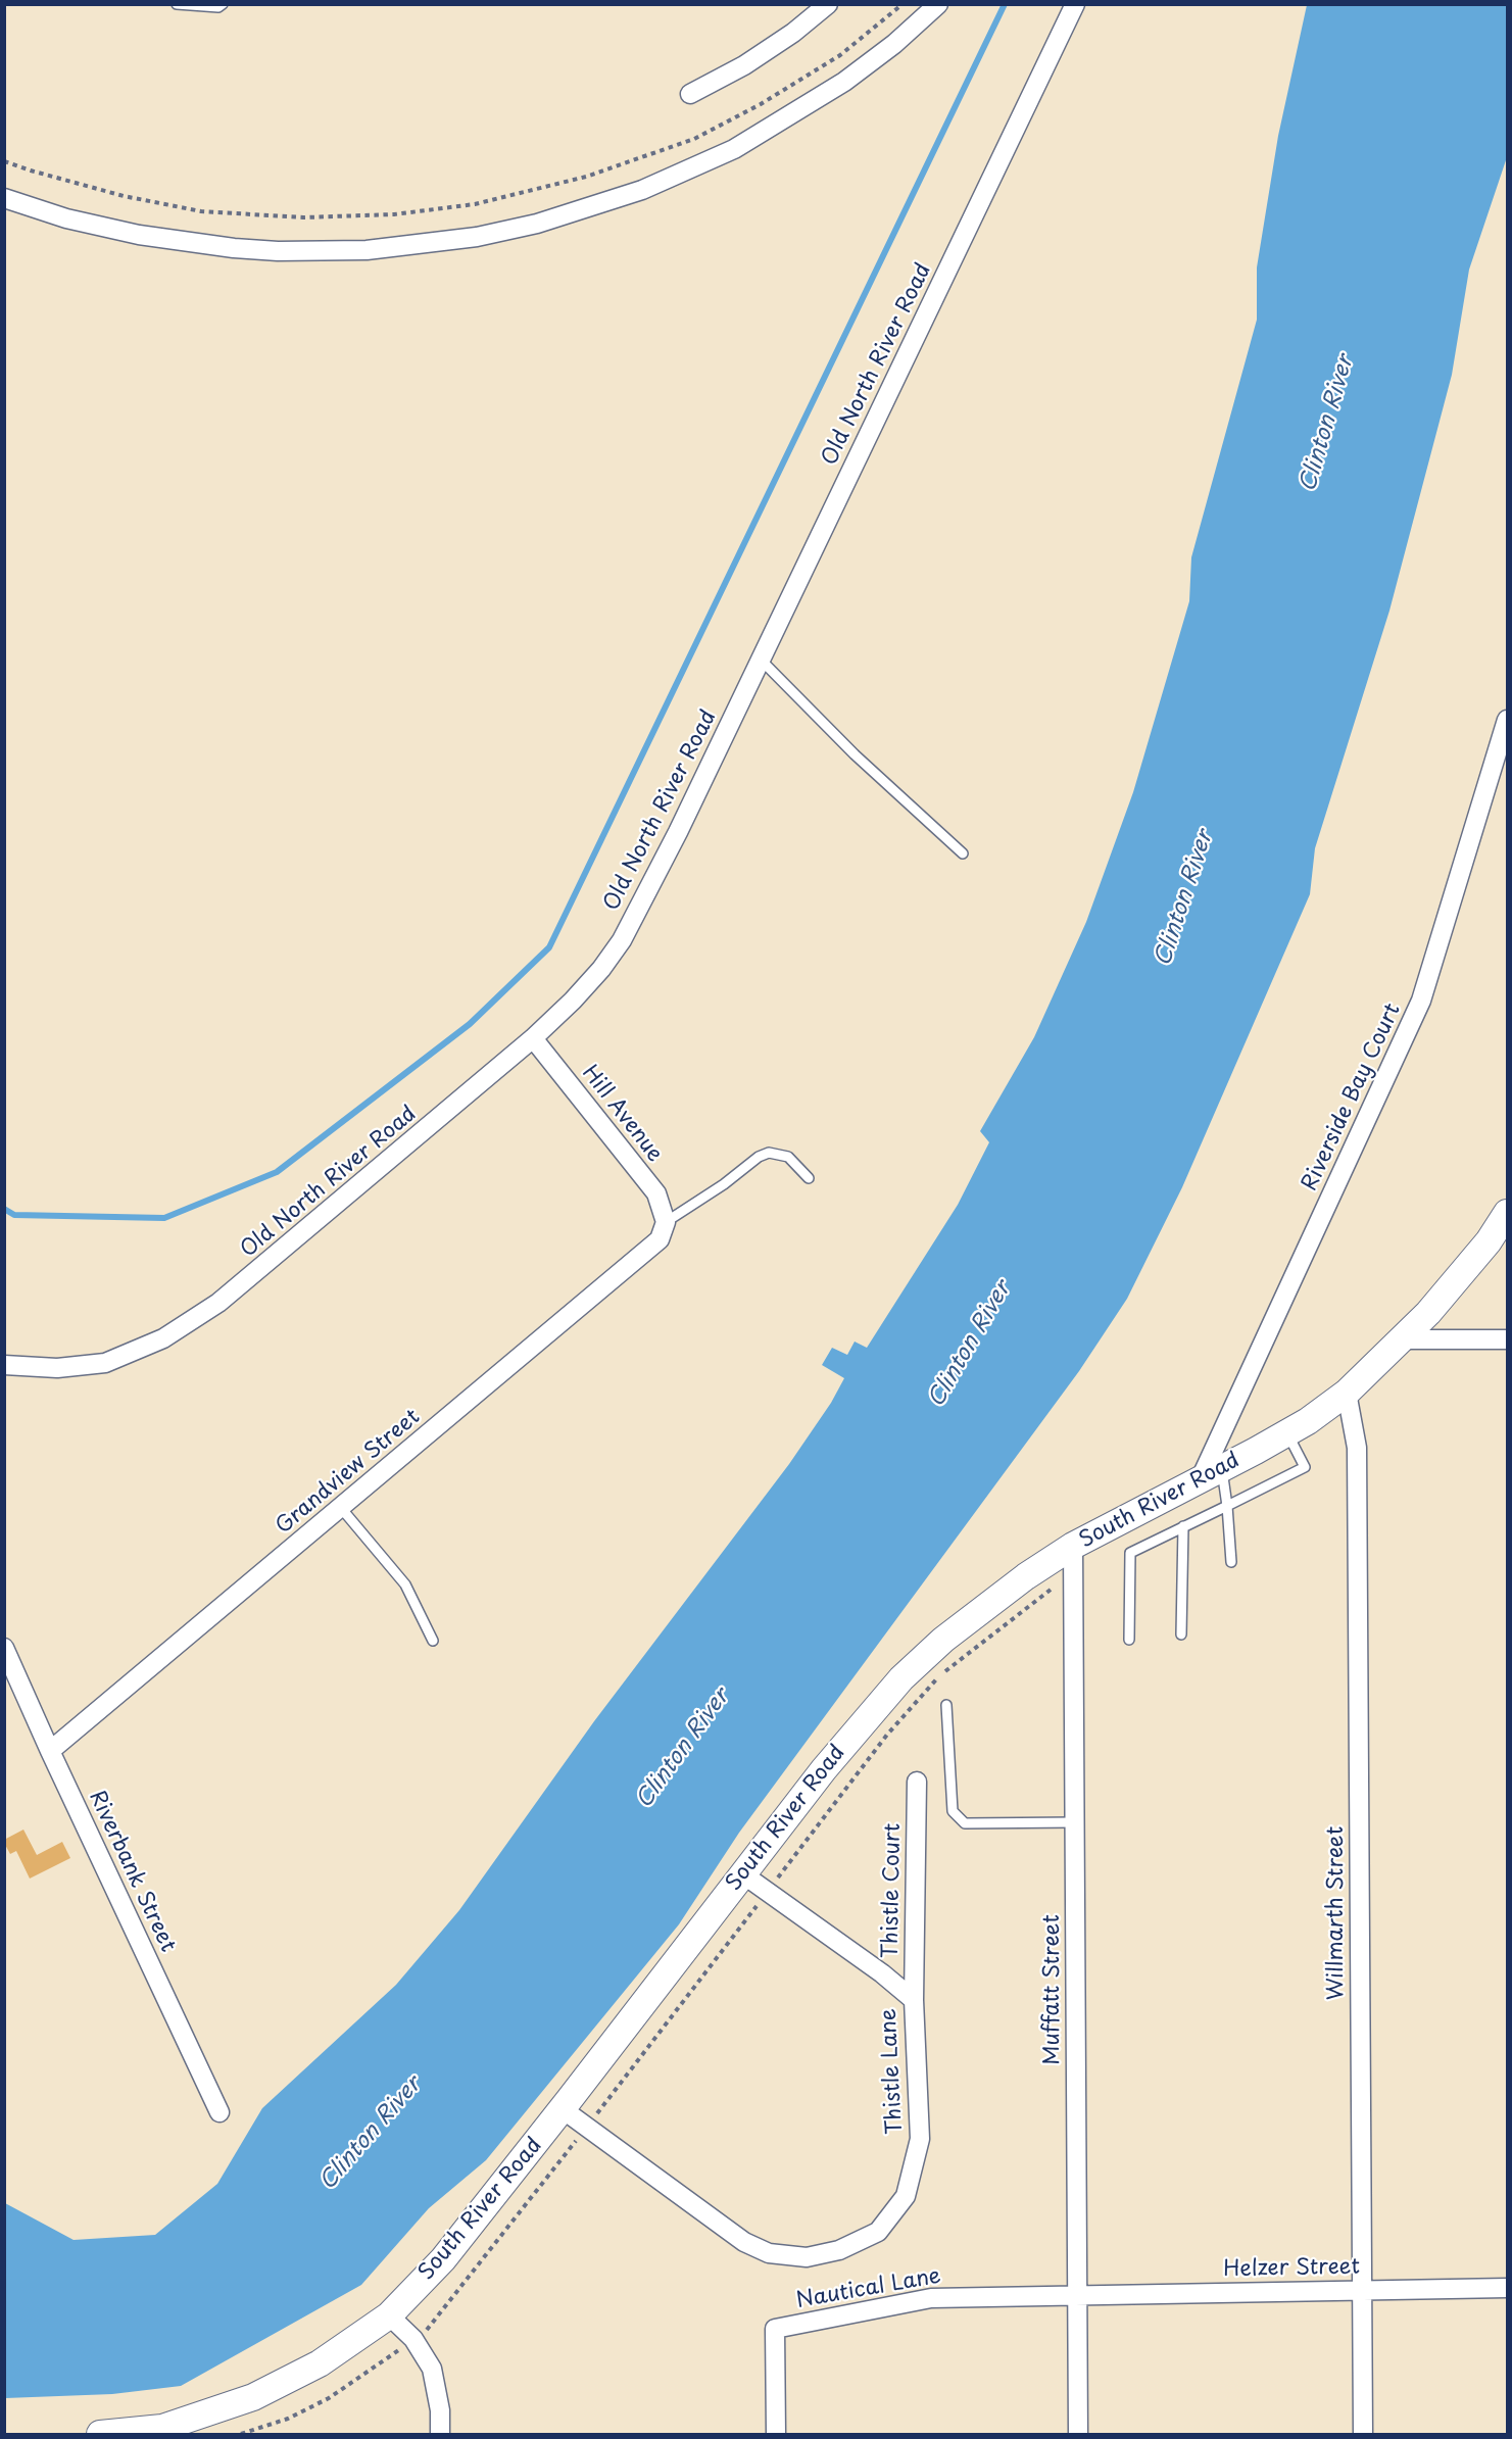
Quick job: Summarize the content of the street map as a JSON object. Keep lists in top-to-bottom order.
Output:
{
  "streets": {
    "street": [
      "Old North River Road",
      "Riverside Bay Court",
      "Hill Avenue",
      "Grandview Street",
      "South River Road",
      "Riverbank Street",
      "Thistle Court",
      "Willmarth Street",
      "Muffatt Street",
      "Thistle Lane",
      "Helzer Street",
      "Nautical Lane"
    ]
  },
  "crossings": [
    ["Old North River Road", "Hill Avenue"],
    ["Riverside Bay Court", "South River Road"],
    ["Hill Avenue", "Grandview Street"],
    ["Grandview Street", "Riverbank Street"],
    ["South River Road", "Willmarth Street"],
    ["South River Road", "Muffatt Street"],
    ["South River Road", "Thistle Lane"],
    ["Thistle Court", "Thistle Lane"],
    ["Willmarth Street", "Helzer Street"],
    ["Muffatt Street", "Helzer Street"],
    ["Muffatt Street", "Nautical Lane"],
    ["Helzer Street", "Nautical Lane"]
  ],
  "water": ["Clinton River"]
}
